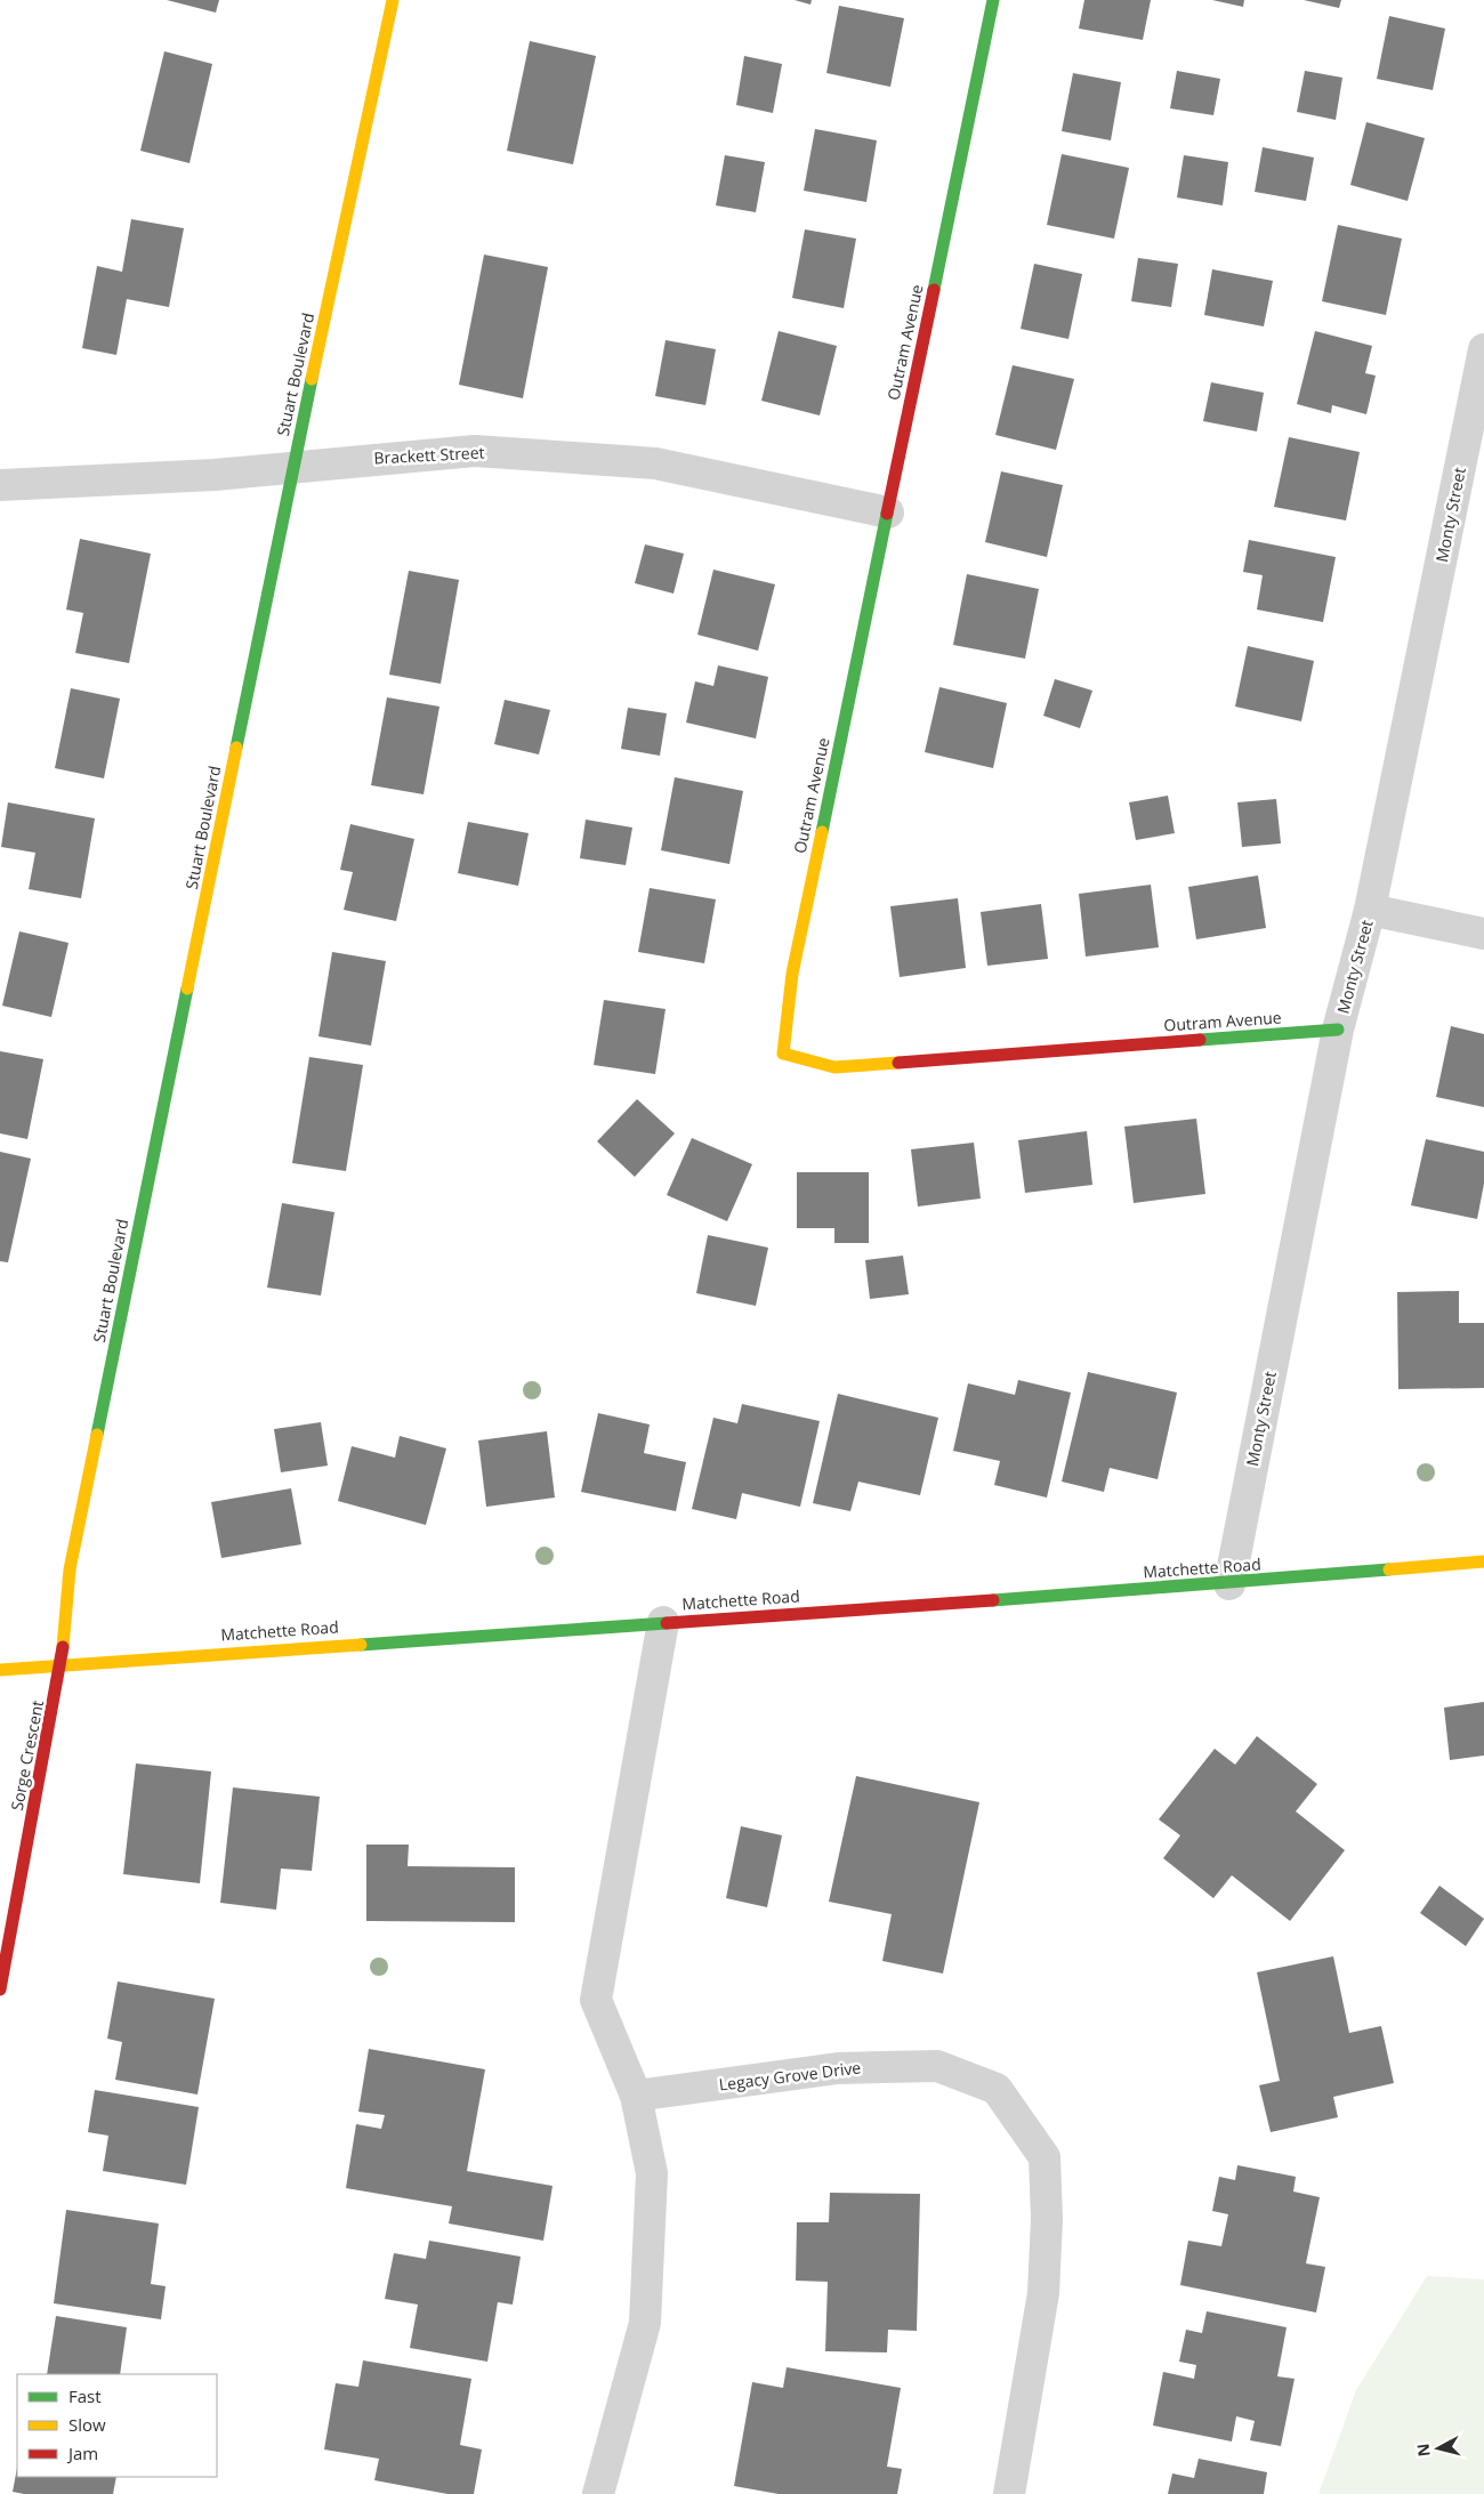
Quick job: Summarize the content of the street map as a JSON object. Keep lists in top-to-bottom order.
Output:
{
  "streets": {
    "street": [
      "Outram Avenue",
      "Stuart Boulevard",
      "Brackett Street",
      "Monty Street",
      "Matchette Road",
      "Sorge Crescent",
      "Legacy Grove Drive"
    ]
  },
  "crossings": [
    ["Outram Avenue", "Brackett Street"],
    ["Outram Avenue", "Monty Street"],
    ["Stuart Boulevard", "Brackett Street"],
    ["Stuart Boulevard", "Matchette Road"],
    ["Stuart Boulevard", "Sorge Crescent"],
    ["Monty Street", "Matchette Road"],
    ["Matchette Road", "Sorge Crescent"]
  ],
  "legend": ["Fast", "Slow", "Jam"],
  "north": "left"
}
